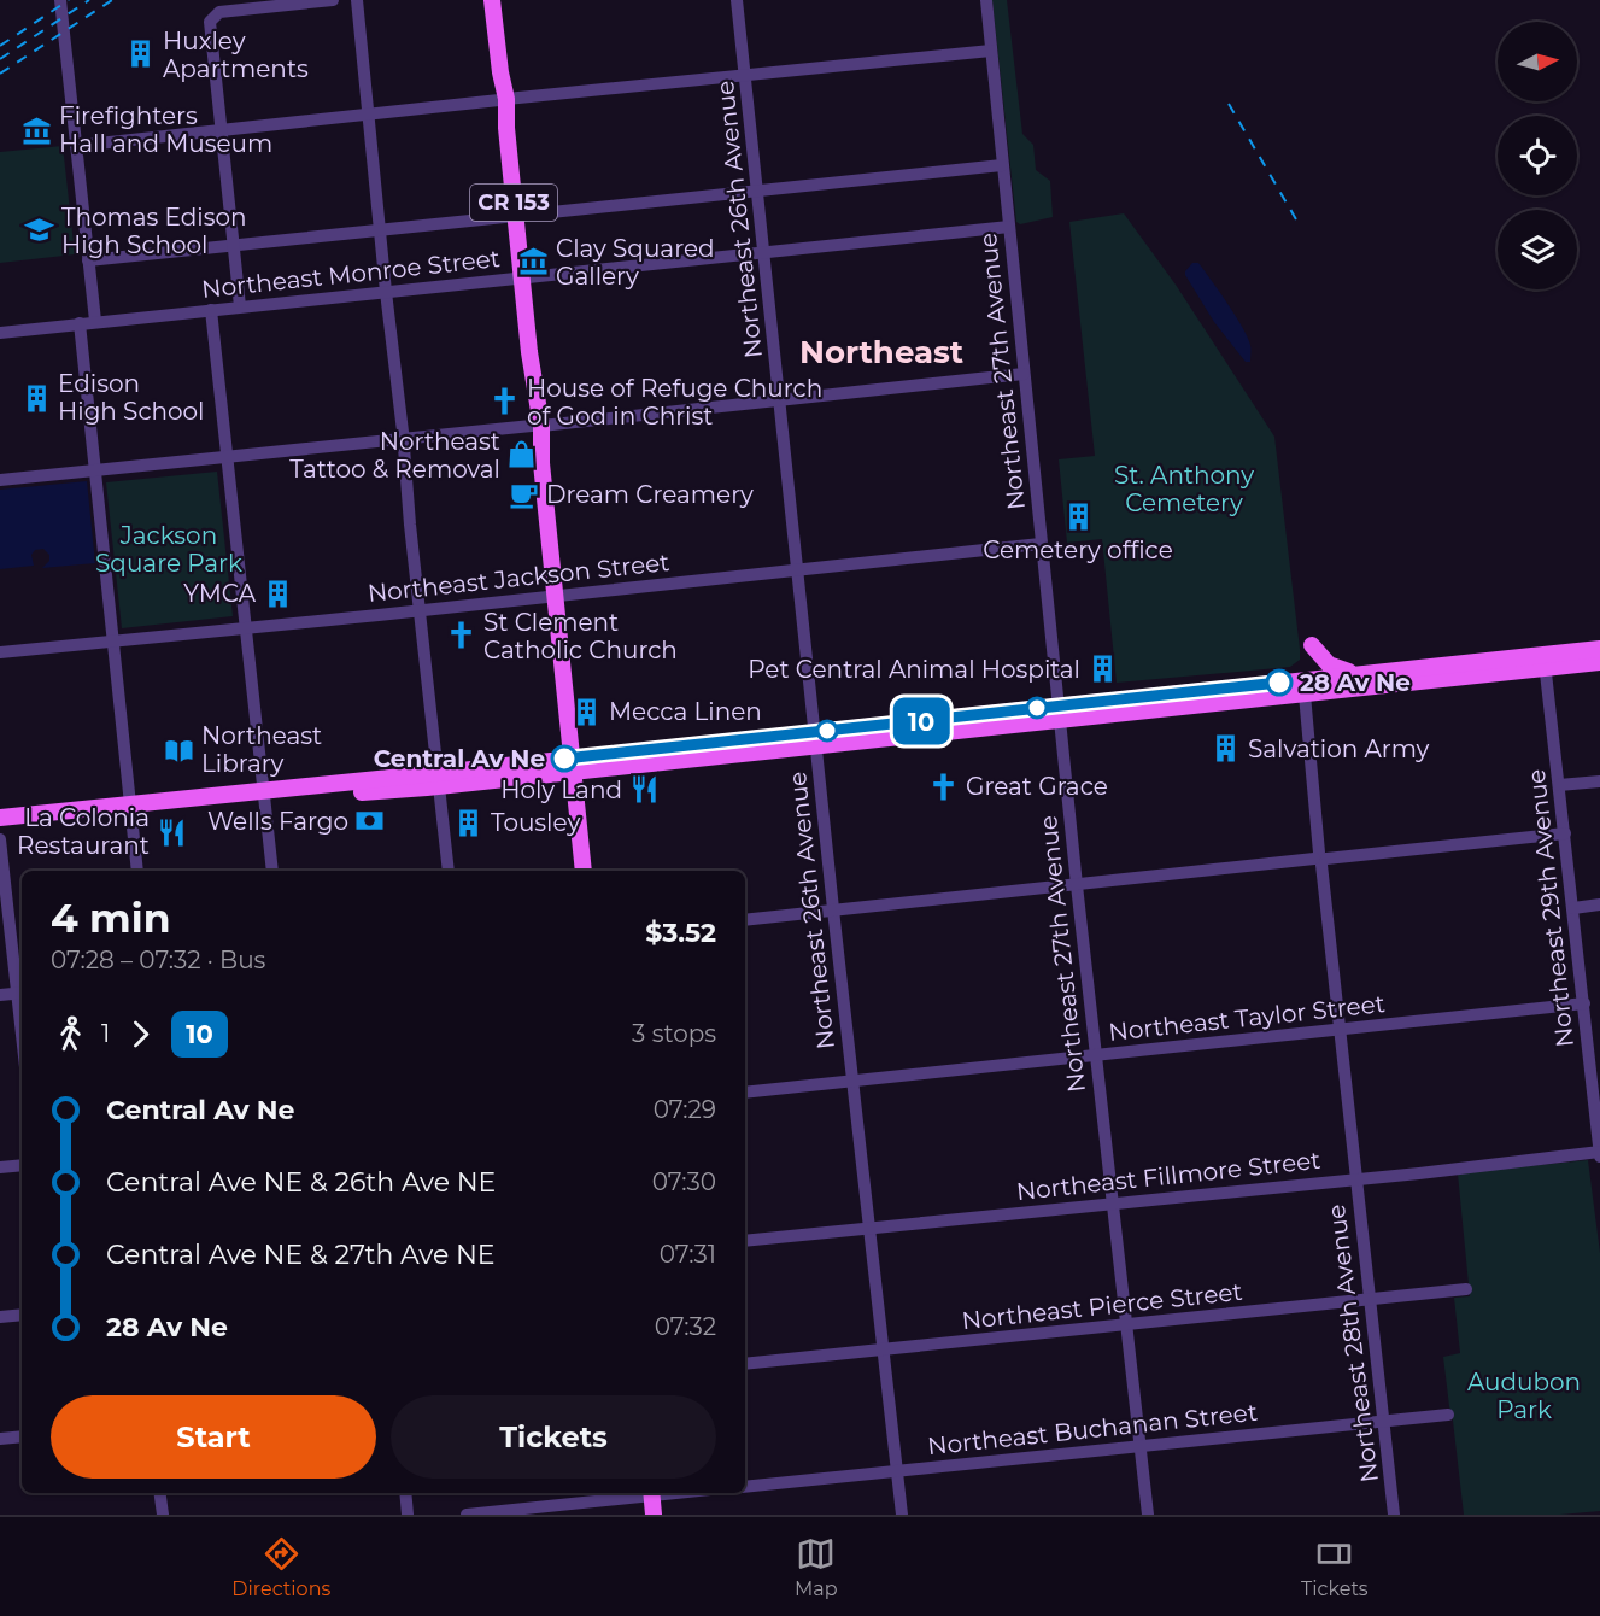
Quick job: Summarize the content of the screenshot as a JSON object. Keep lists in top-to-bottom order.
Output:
{
  "streets": {
    "main road": ["CR 153"],
    "street": [
      "Northeast 26th Avenue",
      "Northeast Monroe Street",
      "Northeast 27th Avenue",
      "Northeast Jackson Street",
      "Northeast 29th Avenue",
      "Northeast Taylor Street",
      "Northeast Fillmore Street",
      "Northeast Pierce Street",
      "Northeast 28th Avenue",
      "Northeast Buchanan Street"
    ]
  },
  "crossings": [
    ["CR 153", "Northeast Monroe Street"],
    ["CR 153", "Northeast Jackson Street"],
    ["Northeast 26th Avenue", "Northeast Monroe Street"],
    ["Northeast 26th Avenue", "Northeast Jackson Street"],
    ["Northeast 26th Avenue", "Northeast Taylor Street"],
    ["Northeast 26th Avenue", "Northeast Fillmore Street"],
    ["Northeast 26th Avenue", "Northeast Pierce Street"],
    ["Northeast 26th Avenue", "Northeast Buchanan Street"],
    ["Northeast Monroe Street", "Northeast 27th Avenue"],
    ["Northeast 27th Avenue", "Northeast Jackson Street"],
    ["Northeast 27th Avenue", "Northeast Taylor Street"],
    ["Northeast 27th Avenue", "Northeast Fillmore Street"],
    ["Northeast 27th Avenue", "Northeast Pierce Street"],
    ["Northeast 27th Avenue", "Northeast Buchanan Street"],
    ["Northeast 29th Avenue", "Northeast Taylor Street"],
    ["Northeast 29th Avenue", "Northeast Fillmore Street"],
    ["Northeast Taylor Street", "Northeast 28th Avenue"],
    ["Northeast Fillmore Street", "Northeast 28th Avenue"],
    ["Northeast Pierce Street", "Northeast 28th Avenue"],
    ["Northeast 28th Avenue", "Northeast Buchanan Street"]
  ],
  "districts": ["Northeast"],
  "parks": ["St. Anthony Cemetery", "Jackson Square Park", "Audubon Park"],
  "places": {
    "building": [
      "Huxley Apartments",
      "Edison High School",
      "Cemetery office",
      "YMCA",
      "Pet Central Animal Hospital",
      "Mecca Linen",
      "Salvation Army",
      "Tousley"
    ],
    "museum": ["Firefighters Hall and Museum", "Clay Squared Gallery"],
    "school or university": ["Thomas Edison High School"],
    "church": ["House of Refuge Church of God in Christ", "St Clement Catholic Church", "Great Grace"],
    "shop": ["Northeast Tattoo & Removal"],
    "cafe": ["Dream Creamery"],
    "other": ["28 Av Ne", "Central Av Ne"],
    "library": ["Northeast Library"],
    "restaurant": ["Holy Land", "La Colonia Restaurant"],
    "bank": ["Wells Fargo"]
  },
  "lines": ["bus line 10"],
  "north": "right",
  "page": {
    "on_map": "10",
    "heading": ["4 min", "07:28 – 07:32 · Bus", "$3.52"],
    "legs": ["1", "10", "3 stops"],
    "list": [
      {
        "name": "Central Av Ne",
        "value": "07:29"
      },
      {
        "name": "Central Ave NE & 26th Ave NE",
        "value": "07:30"
      },
      {
        "name": "Central Ave NE & 27th Ave NE",
        "value": "07:31"
      },
      {
        "name": "28 Av Ne",
        "value": "07:32"
      }
    ],
    "buttons": ["Start", "Tickets"],
    "tabs": ["Directions", "Map", "Tickets"]
  }
}
